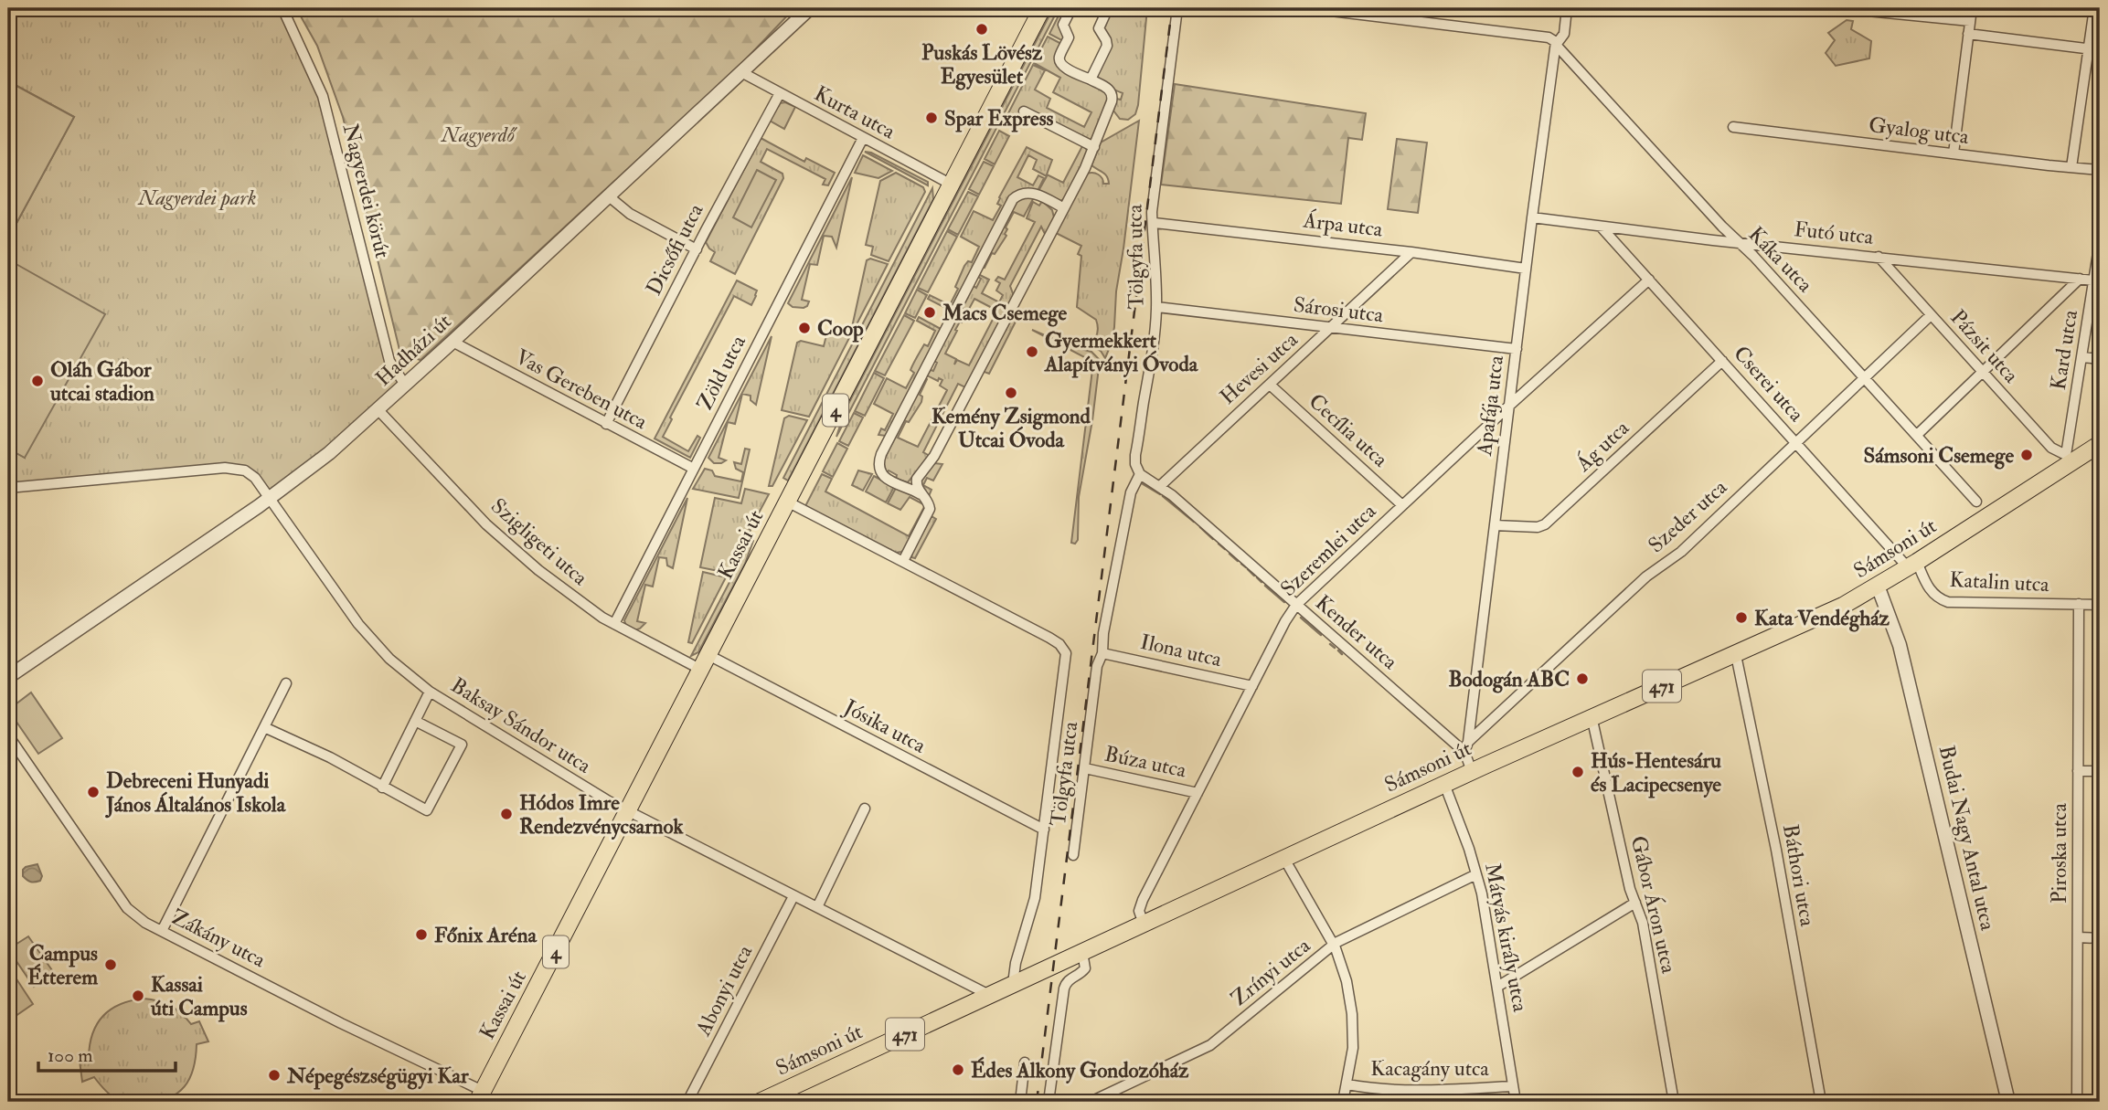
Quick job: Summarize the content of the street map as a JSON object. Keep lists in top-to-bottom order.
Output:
{
  "streets": {
    "main road": [
      "4",
      "Kassai út",
      "Sámsoni út",
      "471"
    ],
    "street": [
      "Kurta utca",
      "Gyalog utca",
      "Nagyerdei körút",
      "Árpa utca",
      "Futó utca",
      "Dicsőfi utca",
      "Tölgyfa utca",
      "Káka utca",
      "Sárosi utca",
      "Pázsit utca",
      "Hadházi út",
      "Kard utca",
      "Hevesi utca",
      "Zöld utca",
      "Cserei utca",
      "Vas Gereben utca",
      "Apafája utca",
      "Cecília utca",
      "Ág utca",
      "Szeder utca",
      "Szigligeti utca",
      "Szeremlei utca",
      "Katalin utca",
      "Kender utca",
      "Ilona utca",
      "Baksay Sándor utca",
      "Jósika utca",
      "Búza utca",
      "Budai Nagy Antal utca",
      "Piroska utca",
      "Báthori utca",
      "Gábor Áron utca",
      "Mátyás király utca",
      "Zákány utca",
      "Zrínyi utca",
      "Abonyi utca",
      "Kacagány utca"
    ]
  },
  "crossings": [
    ["Kurta utca", "Dicsőfi utca"],
    ["Kurta utca", "Hadházi út"],
    ["Kurta utca", "Zöld utca"],
    ["Kurta utca", "Kassai út"],
    ["Nagyerdei körút", "Hadházi út"],
    ["Árpa utca", "Tölgyfa utca"],
    ["Árpa utca", "Hevesi utca"],
    ["Árpa utca", "Apafája utca"],
    ["Futó utca", "Káka utca"],
    ["Futó utca", "Pázsit utca"],
    ["Futó utca", "Kard utca"],
    ["Futó utca", "Cserei utca"],
    ["Futó utca", "Apafája utca"],
    ["Dicsőfi utca", "Vas Gereben utca"],
    ["Tölgyfa utca", "Sárosi utca"],
    ["Tölgyfa utca", "Kender utca"],
    ["Tölgyfa utca", "Ilona utca"],
    ["Tölgyfa utca", "Búza utca"],
    ["Káka utca", "Apafája utca"],
    ["Káka utca", "Szeder utca"],
    ["Sárosi utca", "Hevesi utca"],
    ["Sárosi utca", "Apafája utca"],
    ["Pázsit utca", "Kard utca"],
    ["Pázsit utca", "Szeder utca"],
    ["Pázsit utca", "Sámsoni út"],
    ["Hadházi út", "Vas Gereben utca"],
    ["Hadházi út", "Szigligeti utca"],
    ["Hadházi út", "Baksay Sándor utca"],
    ["Kard utca", "Sámsoni út"],
    ["Hevesi utca", "Cecília utca"],
    ["Hevesi utca", "Kender utca"],
    ["Zöld utca", "Vas Gereben utca"],
    ["Zöld utca", "Szigligeti utca"],
    ["Cserei utca", "Ág utca"],
    ["Cserei utca", "Szeder utca"],
    ["Cserei utca", "Sámsoni út"],
    ["Cserei utca", "Szeremlei utca"],
    ["Cserei utca", "Katalin utca"],
    ["Apafája utca", "Ág utca"],
    ["Apafája utca", "Szeder utca"],
    ["Apafája utca", "Szeremlei utca"],
    ["Apafája utca", "Kender utca"],
    ["Cecília utca", "Szeremlei utca"],
    ["Szeder utca", "Kender utca"],
    ["Szigligeti utca", "Kassai út"],
    ["Szigligeti utca", "Jósika utca"],
    ["Kassai út", "Baksay Sándor utca"],
    ["Kassai út", "Jósika utca"],
    ["Kassai út", "Zákány utca"],
    ["Sámsoni út", "Szeremlei utca"],
    ["Sámsoni út", "Katalin utca"],
    ["Sámsoni út", "Baksay Sándor utca"],
    ["Sámsoni út", "Budai Nagy Antal utca"],
    ["Sámsoni út", "Báthori utca"],
    ["Sámsoni út", "Gábor Áron utca"],
    ["Sámsoni út", "Mátyás király utca"],
    ["Szeremlei utca", "Kender utca"],
    ["Szeremlei utca", "Ilona utca"],
    ["Szeremlei utca", "Búza utca"],
    ["Katalin utca", "Piroska utca"],
    ["Baksay Sándor utca", "Abonyi utca"],
    ["Mátyás király utca", "Zrínyi utca"],
    ["Mátyás király utca", "Kacagány utca"]
  ],
  "parks": ["Nagyerdő", "Nagyerdei park"],
  "places": [
    "Puskás Lövész Egyesület",
    "Spar Express",
    "Macs Csemege",
    "Coop",
    "Gyermekkert Alapítványi Óvoda",
    "Oláh Gábor utcai stadion",
    "Kemény Zsigmond Utcai Óvoda",
    "Sámsoni Csemege",
    "Kata Vendégház",
    "Bodogán ABC",
    "Hús-Hentesáru és Lacipecsenye",
    "Debreceni Hunyadi János Általános Iskola",
    "Hódos Imre Rendezvénycsarnok",
    "Főnix Aréna",
    "Campus Étterem",
    "Kassai úti Campus",
    "Édes Alkony Gondozóház",
    "Népegészségügyi Kar"
  ],
  "scale_bar": "100 m"
}
